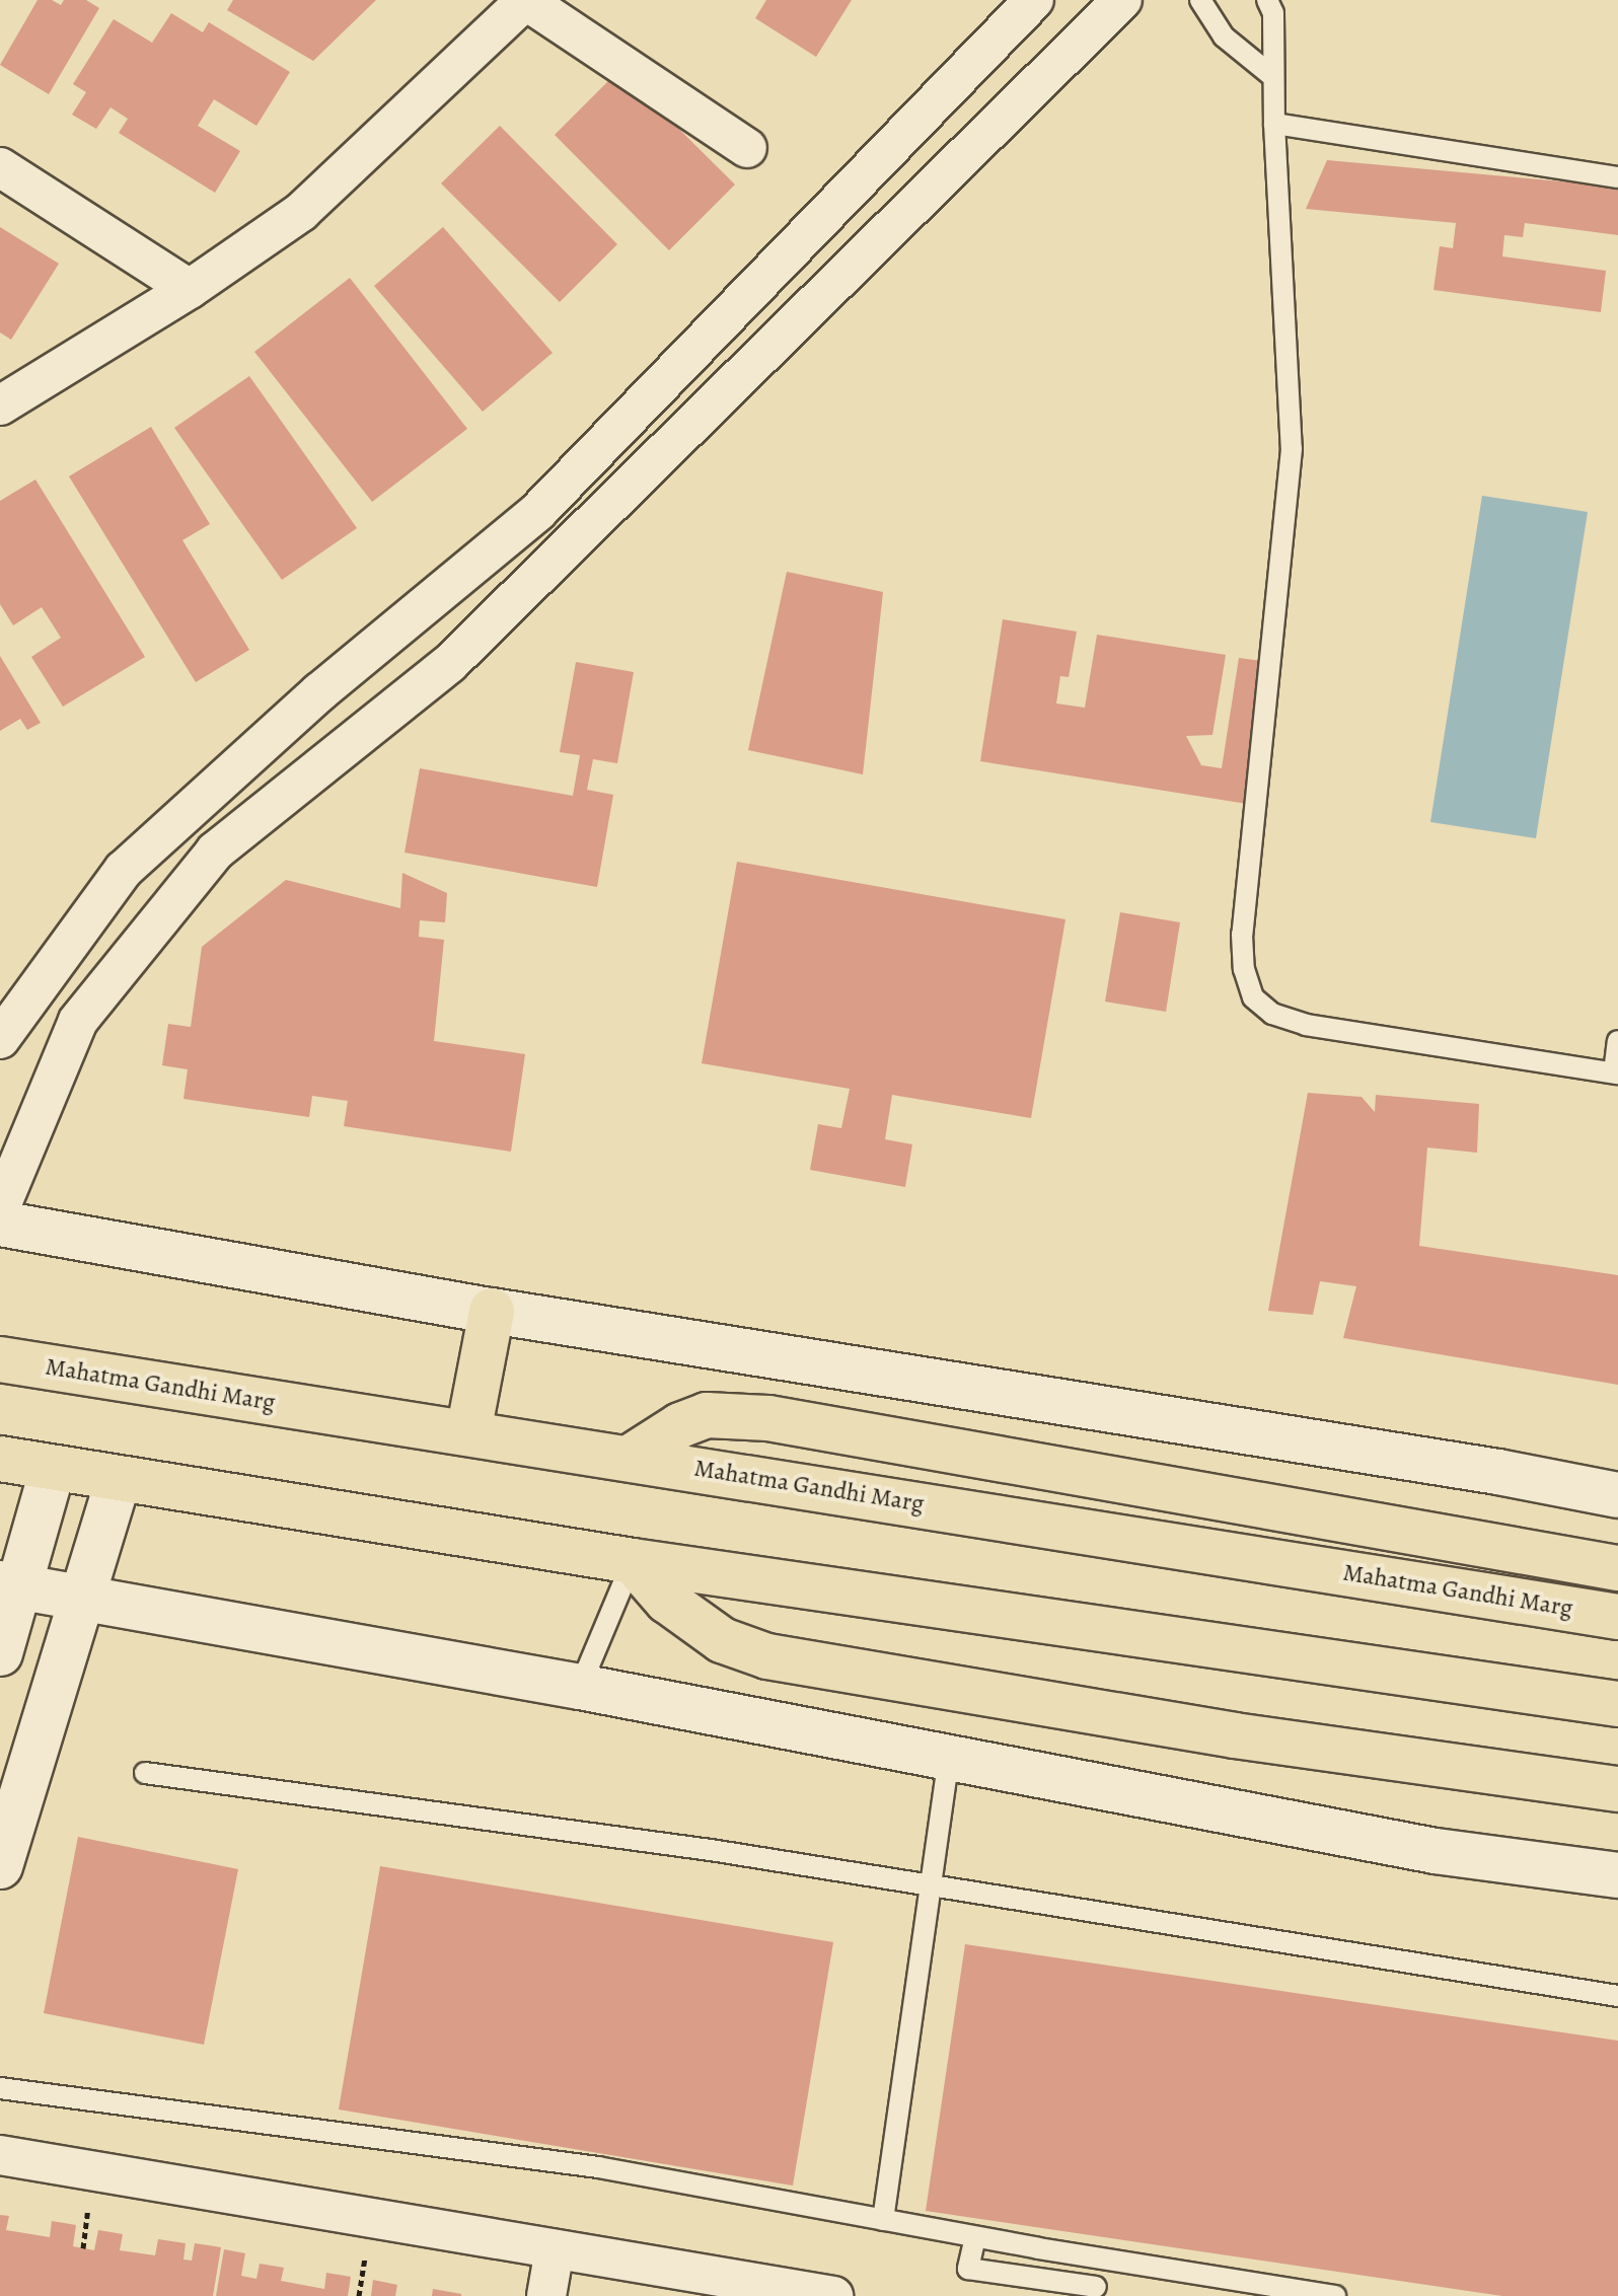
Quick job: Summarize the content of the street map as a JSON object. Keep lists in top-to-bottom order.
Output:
{
  "streets": {
    "main road": ["Mahatma Gandhi Marg"]
  }
}
